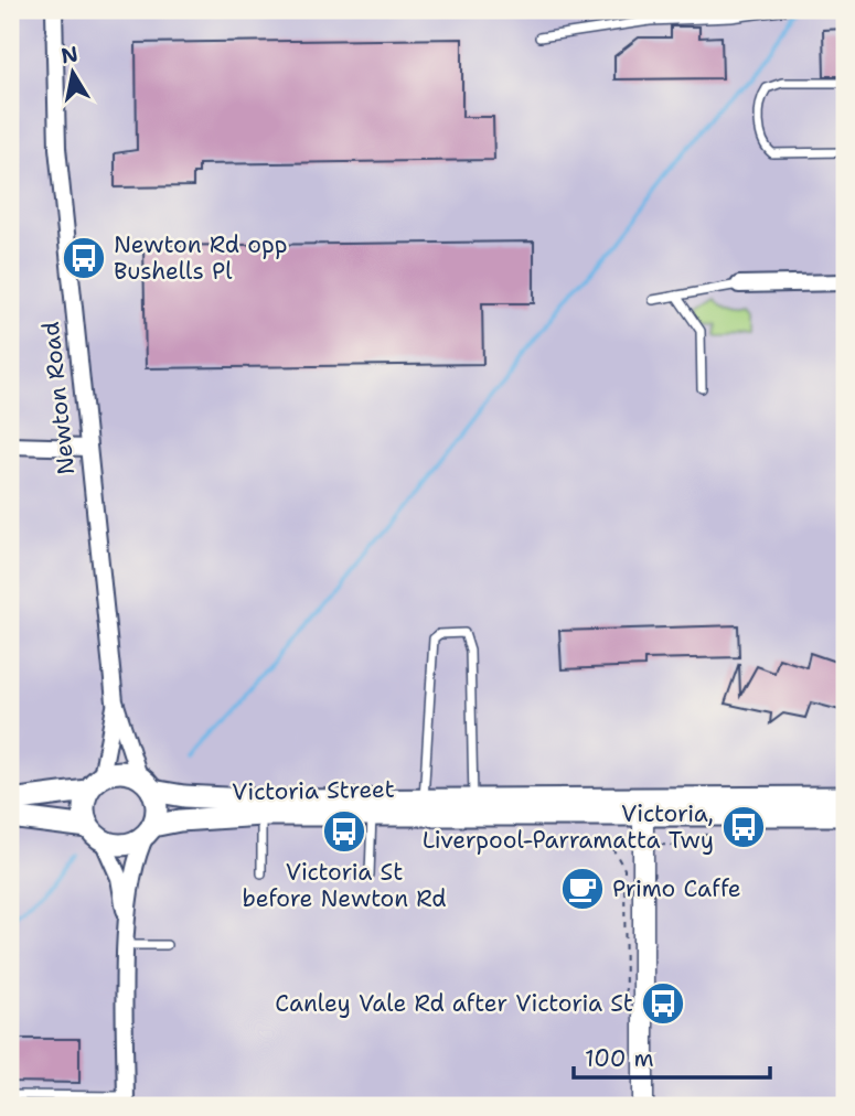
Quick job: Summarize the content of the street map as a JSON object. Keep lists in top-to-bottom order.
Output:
{
  "streets": {
    "main road": ["Victoria Street"],
    "street": ["Newton Road"]
  },
  "crossings": [
    ["Newton Road", "Victoria Street"]
  ],
  "places": {
    "bus stop": [
      "Newton Rd opp Bushells Pl",
      "Victoria, Liverpool-Parramatta Twy",
      "Victoria St before Newton Rd",
      "Canley Vale Rd after Victoria St"
    ],
    "cafe": ["Primo Caffe"]
  },
  "scale_bar": "100 m",
  "north": "top"
}
